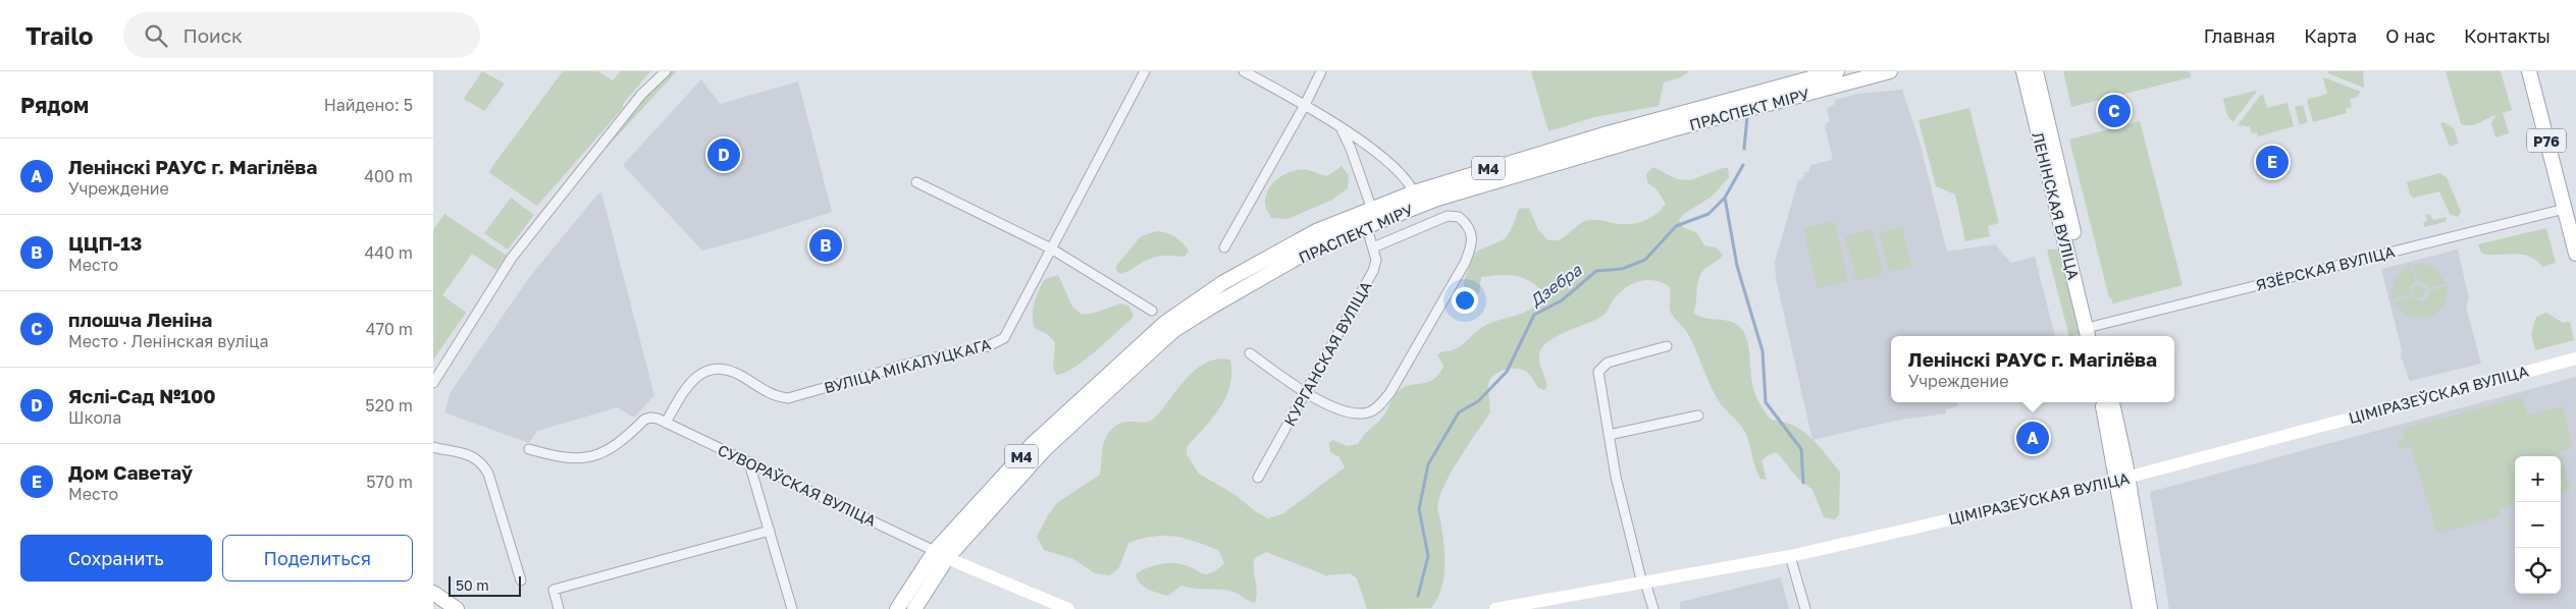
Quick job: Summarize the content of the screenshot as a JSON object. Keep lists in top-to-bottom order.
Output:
{
  "streets": {
    "main road": [
      "ПРАСПЕКТ МІРУ",
      "Р76",
      "М4",
      "ЛЕНІНСКАЯ ВУЛІЦА",
      "ЦІМІРАЗЕЎСКАЯ ВУЛІЦА",
      "СУВОРАЎСКАЯ ВУЛІЦА"
    ],
    "street": ["ЯЗЁРСКАЯ ВУЛІЦА", "КУРГАНСКАЯ ВУЛІЦА", "ВУЛІЦА МІКАЛУЦКАГА"]
  },
  "crossings": [
    ["ПРАСПЕКТ МІРУ", "КУРГАНСКАЯ ВУЛІЦА"],
    ["ПРАСПЕКТ МІРУ", "СУВОРАЎСКАЯ ВУЛІЦА"],
    ["Р76", "ЯЗЁРСКАЯ ВУЛІЦА"],
    ["ЛЕНІНСКАЯ ВУЛІЦА", "ЯЗЁРСКАЯ ВУЛІЦА"],
    ["ВУЛІЦА МІКАЛУЦКАГА", "СУВОРАЎСКАЯ ВУЛІЦА"]
  ],
  "water": ["Дзебра"],
  "scale_bar": "50 m",
  "page": {
    "header": "Trailo",
    "search": "Поиск",
    "nav": [
      "Главная",
      "Карта",
      "О нас",
      "Контакты"
    ],
    "heading": ["Рядом", "Найдено: 5"],
    "pins": [
      "C",
      "D",
      "E",
      "B",
      "A"
    ],
    "list": [
      {
        "mark": "A",
        "name": "Ленінскі РАУС г. Магілёва",
        "note": "Учреждение",
        "value": "400 m"
      },
      {
        "mark": "B",
        "name": "ЦЦП-13",
        "note": "Место",
        "value": "440 m"
      },
      {
        "mark": "C",
        "name": "плошча Леніна",
        "note": "Место · Ленінская вуліца",
        "value": "470 m"
      },
      {
        "mark": "D",
        "name": "Яслі-Сад №100",
        "note": "Школа",
        "value": "520 m"
      },
      {
        "mark": "E",
        "name": "Дом Саветаў",
        "note": "Место",
        "value": "570 m"
      }
    ],
    "popup": ["Ленінскі РАУС г. Магілёва", "Учреждение"],
    "map_buttons": ["+", "−"],
    "buttons": ["Сохранить", "Поделиться"],
    "scale": "50 m"
  }
}
